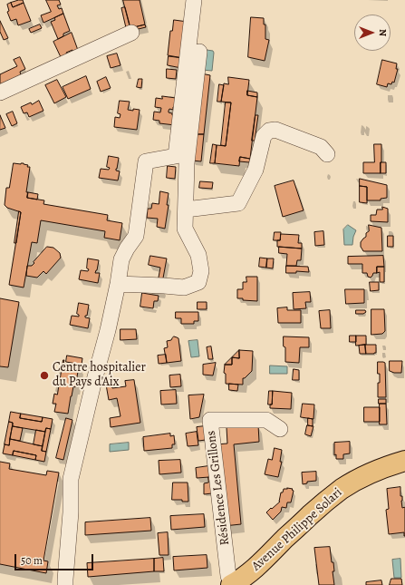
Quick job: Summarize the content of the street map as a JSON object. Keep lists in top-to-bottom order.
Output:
{
  "streets": {
    "main road": ["Avenue Philippe Solari"],
    "street": ["Résidence Les Grillons"]
  },
  "crossings": [
    ["Résidence Les Grillons", "Avenue Philippe Solari"]
  ],
  "places": ["Centre hospitalier du Pays d'Aix"],
  "scale_bar": "50 m",
  "north": "right"
}
